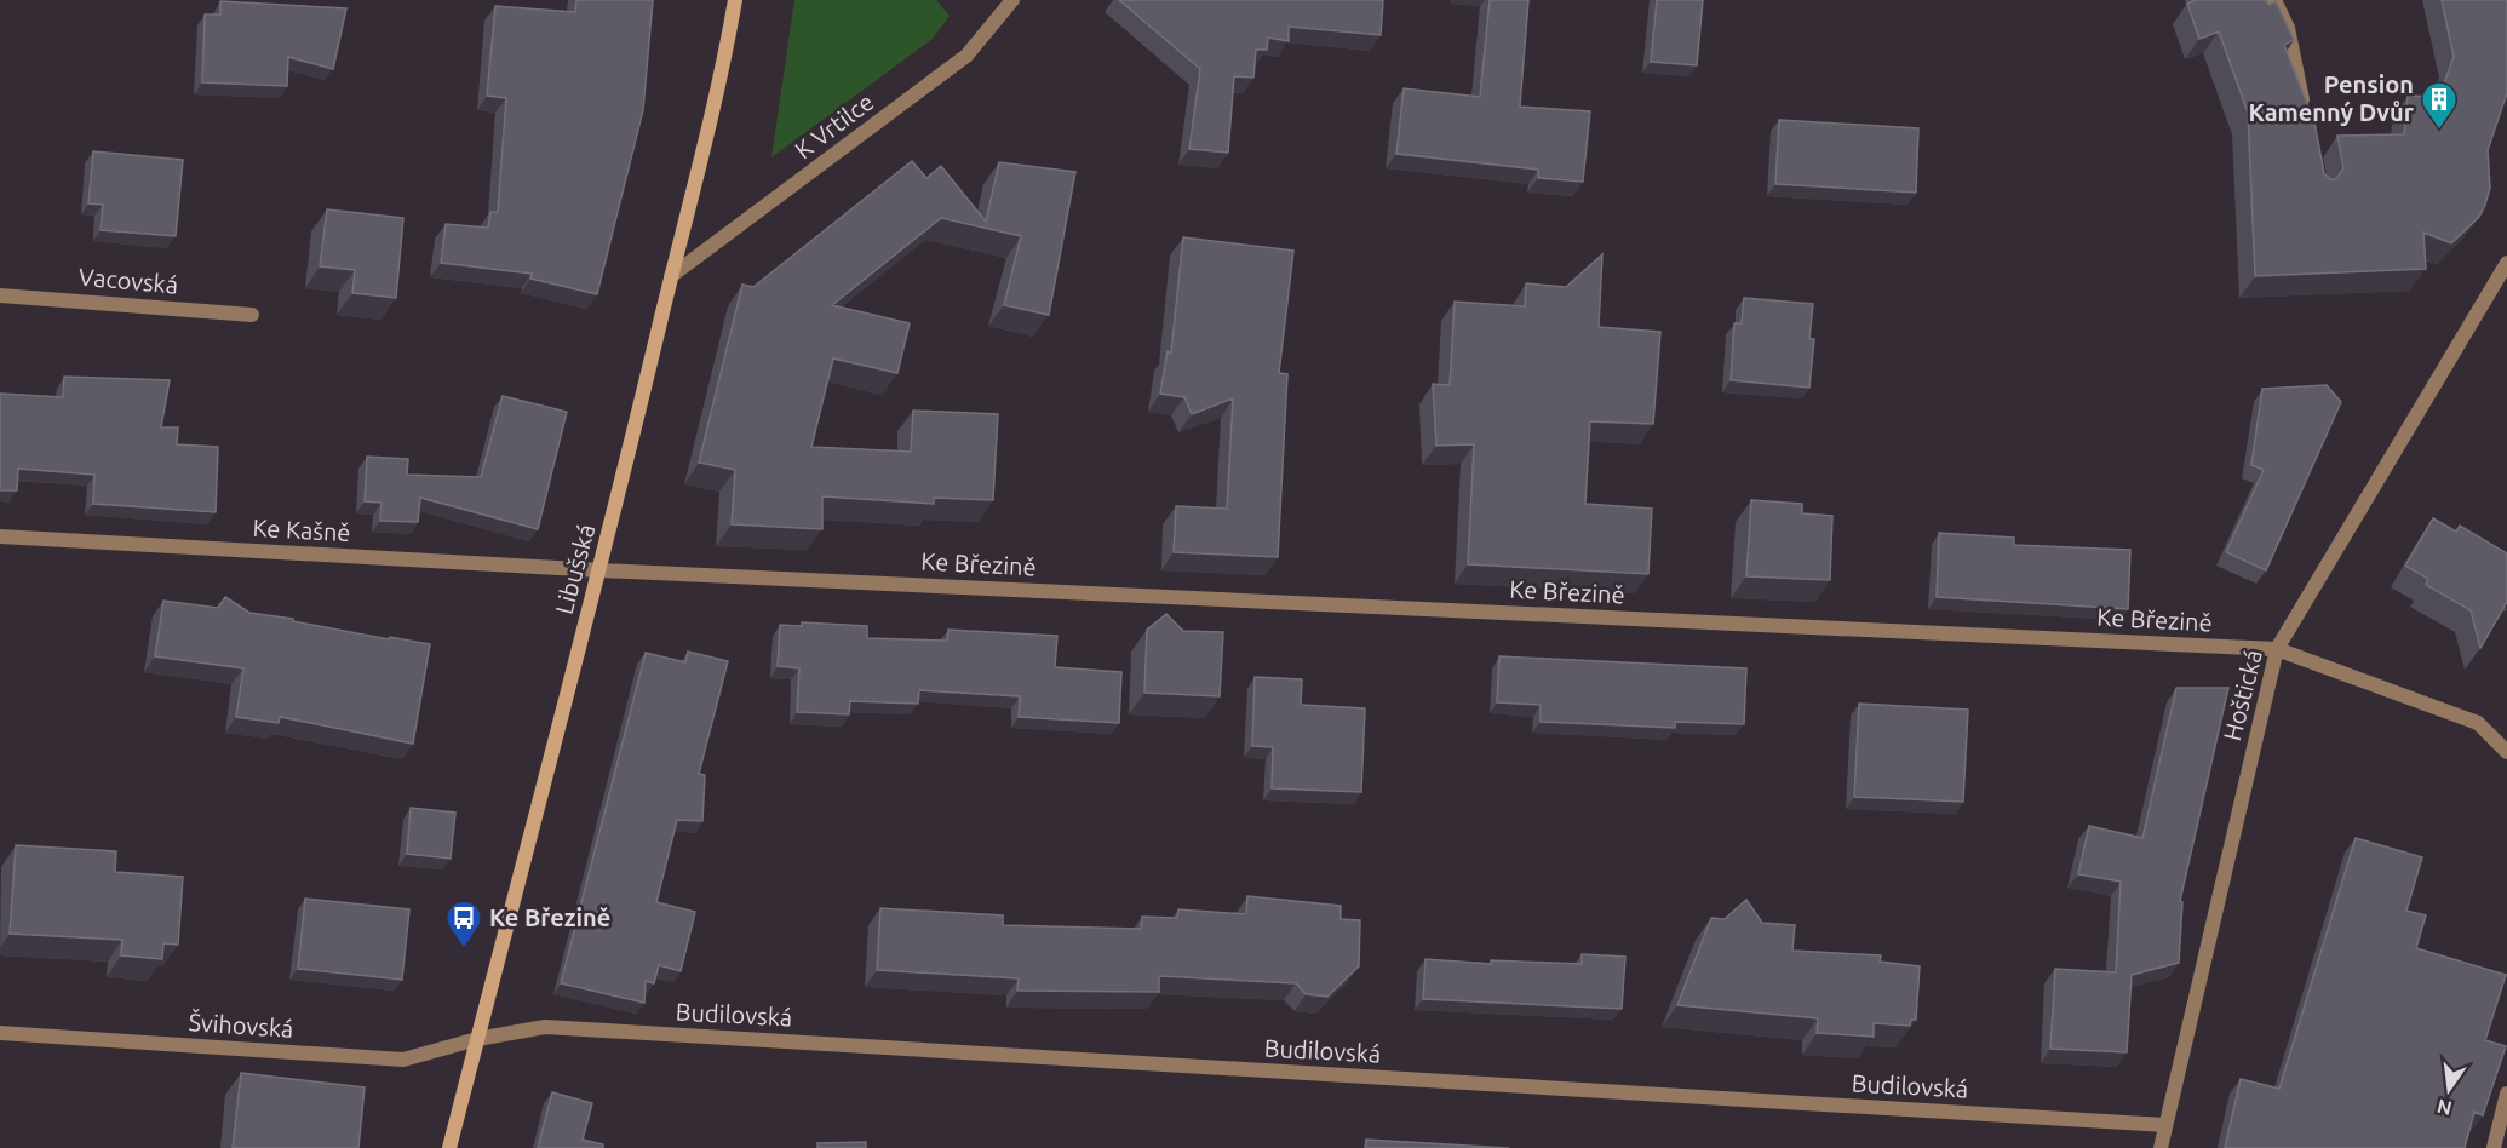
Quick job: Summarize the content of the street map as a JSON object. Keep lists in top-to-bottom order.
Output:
{
  "streets": {
    "street": [
      "K Vrtilce",
      "Vacovská",
      "Ke Kašně",
      "Ke Březině",
      "Libušská",
      "Hoštická",
      "Budilovská",
      "Švihovská"
    ]
  },
  "crossings": [
    ["K Vrtilce", "Libušská"],
    ["Ke Kašně", "Ke Březině"],
    ["Ke Kašně", "Libušská"],
    ["Ke Březině", "Libušská"],
    ["Ke Březině", "Hoštická"],
    ["Libušská", "Budilovská"],
    ["Libušská", "Švihovská"],
    ["Hoštická", "Budilovská"],
    ["Budilovská", "Švihovská"]
  ],
  "places": {
    "building": ["Pension Kamenný Dvůr"],
    "bus stop": ["Ke Březině"]
  },
  "north": "bottom"
}
